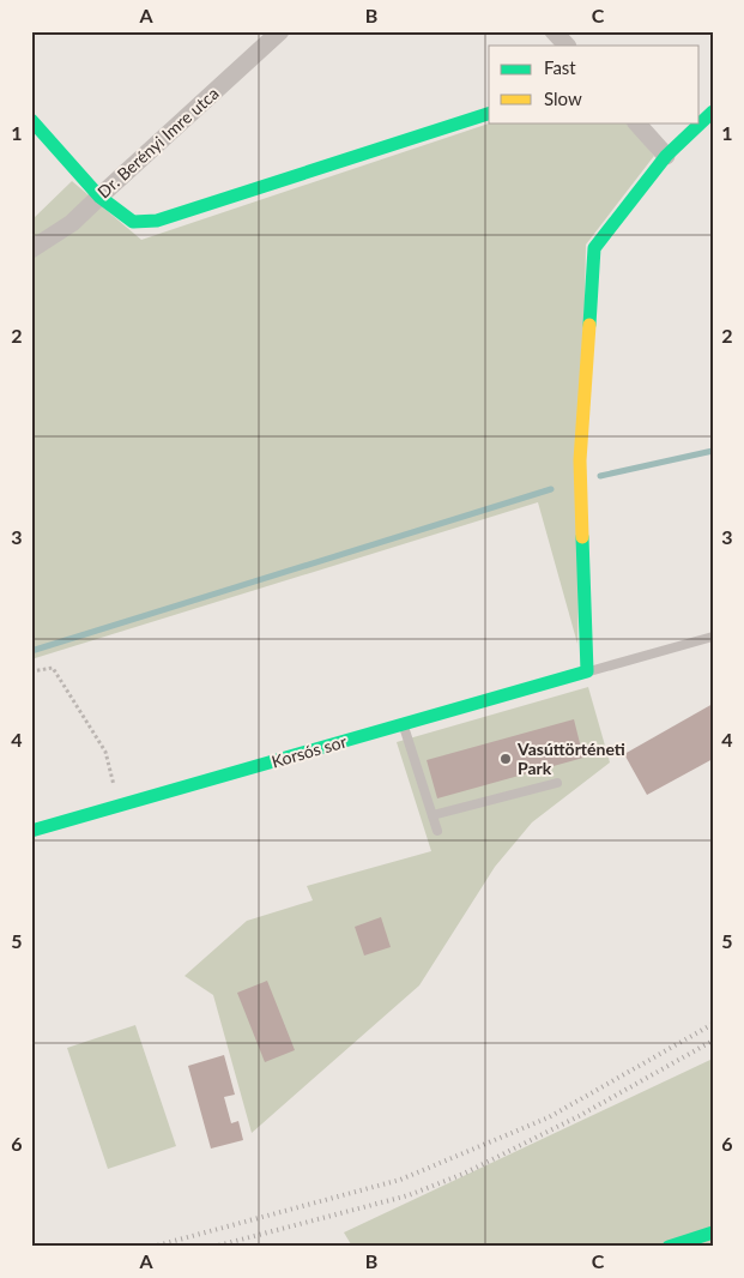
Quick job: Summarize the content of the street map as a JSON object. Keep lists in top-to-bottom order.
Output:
{
  "streets": {
    "street": ["Dr. Berényi Imre utca", "Korsós sor"]
  },
  "places": ["Vasúttörténeti Park"],
  "legend": ["Fast", "Slow"],
  "grid": {
    "columns": ["A", "B", "C"],
    "rows": [
      "1",
      "2",
      "3",
      "4",
      "5",
      "6"
    ]
  }
}
